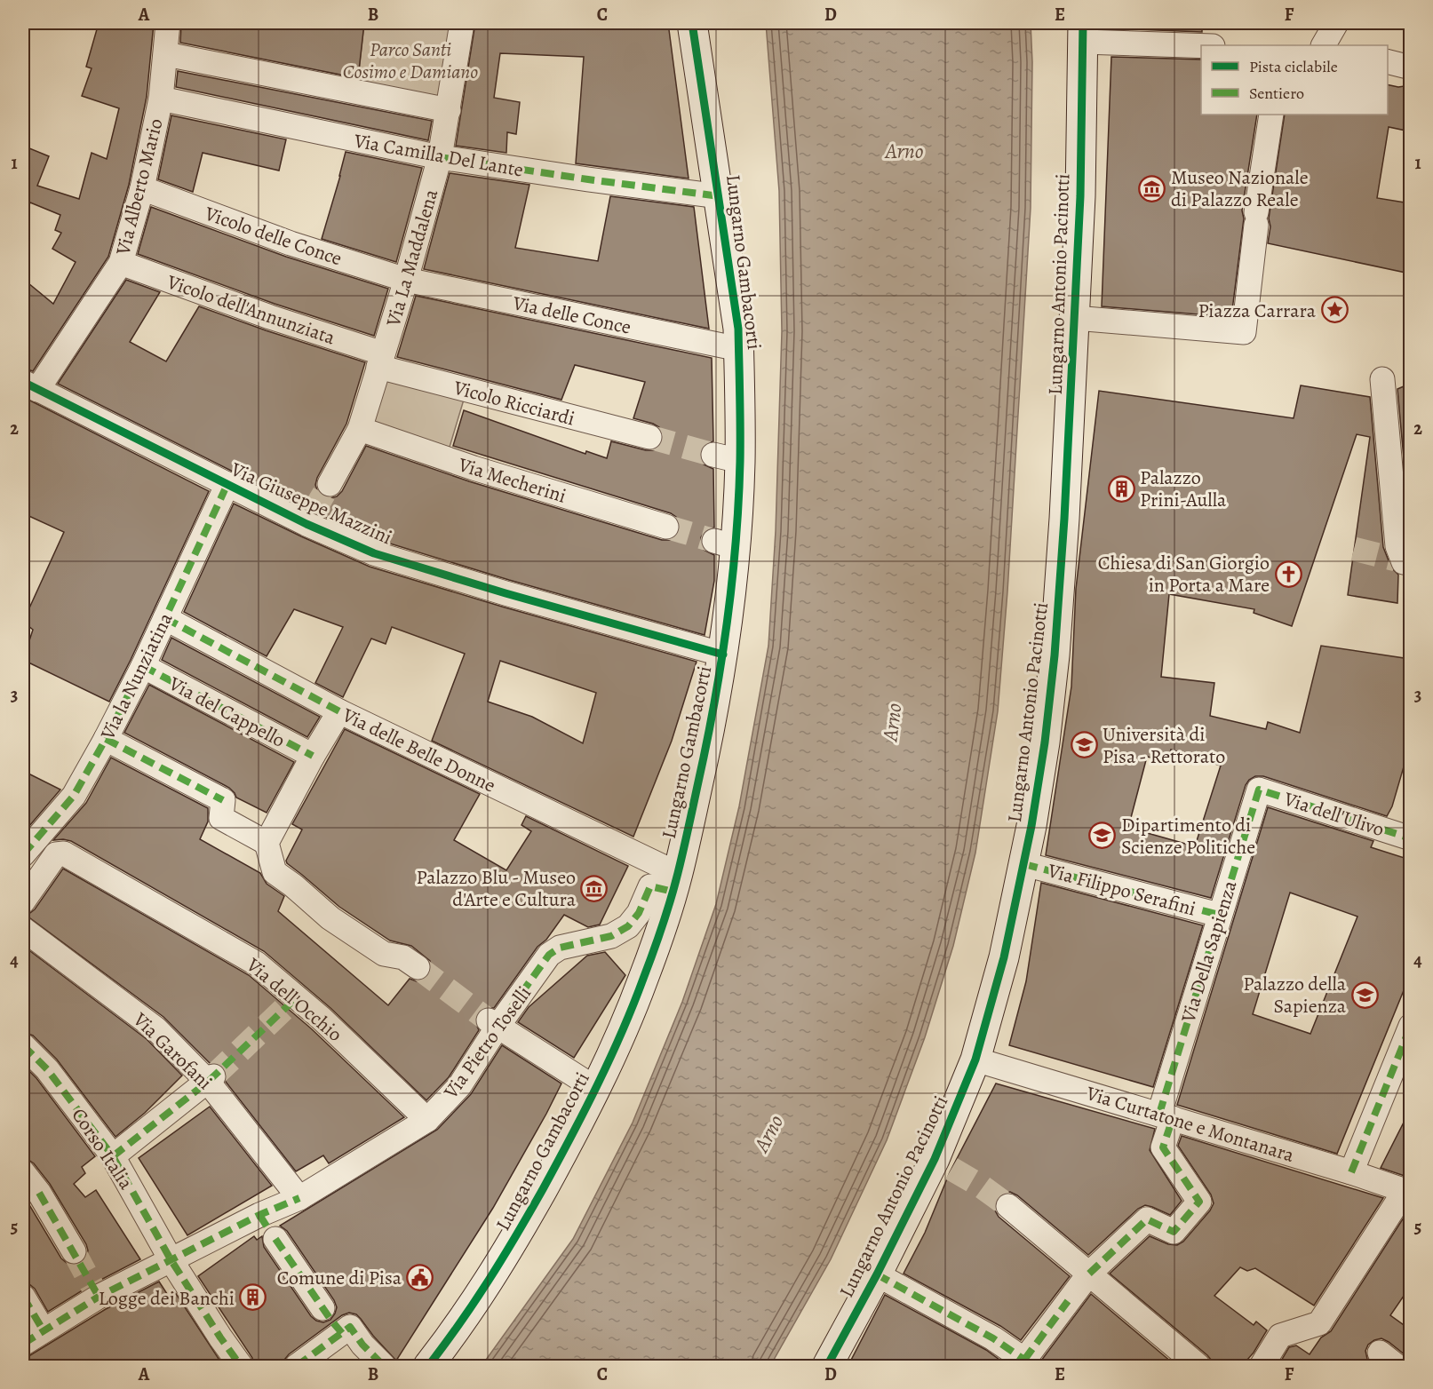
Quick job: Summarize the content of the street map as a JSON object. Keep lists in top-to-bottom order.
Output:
{
  "streets": {
    "street": [
      "Via Camilla Del Lante",
      "Via Alberto Mario",
      "Vicolo delle Conce",
      "Via La Maddalena",
      "Lungarno Gambacorti",
      "Lungarno Antonio Pacinotti",
      "Vicolo dell'Annunziata",
      "Via delle Conce",
      "Vicolo Ricciardi",
      "Via Mecherini",
      "Via Giuseppe Mazzini",
      "Via la Nunziatina",
      "Via del Cappello",
      "Via delle Belle Donne",
      "Via dell'Ulivo",
      "Via Filippo Serafini",
      "Via Della Sapienza",
      "Via dell'Occhio",
      "Via Pietro Toselli",
      "Via Garofani",
      "Via Curtatone e Montanara",
      "Corso Italia"
    ]
  },
  "crossings": [
    ["Via Camilla Del Lante", "Via Alberto Mario"],
    ["Via Camilla Del Lante", "Via La Maddalena"],
    ["Via Camilla Del Lante", "Lungarno Gambacorti"],
    ["Via Alberto Mario", "Vicolo delle Conce"],
    ["Via Alberto Mario", "Vicolo dell'Annunziata"],
    ["Via Alberto Mario", "Via Giuseppe Mazzini"],
    ["Vicolo delle Conce", "Via La Maddalena"],
    ["Vicolo delle Conce", "Via delle Conce"],
    ["Via La Maddalena", "Vicolo dell'Annunziata"],
    ["Via La Maddalena", "Via delle Conce"],
    ["Via La Maddalena", "Vicolo Ricciardi"],
    ["Via La Maddalena", "Via Mecherini"],
    ["Lungarno Gambacorti", "Via delle Conce"],
    ["Lungarno Gambacorti", "Via Giuseppe Mazzini"],
    ["Lungarno Gambacorti", "Via delle Belle Donne"],
    ["Lungarno Gambacorti", "Via Pietro Toselli"],
    ["Lungarno Antonio Pacinotti", "Via Filippo Serafini"],
    ["Lungarno Antonio Pacinotti", "Via Curtatone e Montanara"],
    ["Vicolo dell'Annunziata", "Vicolo Ricciardi"],
    ["Via Giuseppe Mazzini", "Via la Nunziatina"],
    ["Via la Nunziatina", "Via del Cappello"],
    ["Via la Nunziatina", "Via delle Belle Donne"],
    ["Via delle Belle Donne", "Via Pietro Toselli"],
    ["Via dell'Ulivo", "Via Della Sapienza"],
    ["Via Filippo Serafini", "Via Della Sapienza"],
    ["Via Della Sapienza", "Via Curtatone e Montanara"],
    ["Via dell'Occhio", "Via Pietro Toselli"],
    ["Via Pietro Toselli", "Via Garofani"],
    ["Via Pietro Toselli", "Corso Italia"]
  ],
  "water": ["Arno"],
  "parks": ["Parco Santi Cosimo e Damiano"],
  "places": {
    "museum": ["Museo Nazionale di Palazzo Reale", "Palazzo Blu - Museo d'Arte e Cultura"],
    "place": ["Piazza Carrara"],
    "building": ["Palazzo Prini-Aulla", "Logge dei Banchi"],
    "church": ["Chiesa di San Giorgio in Porta a Mare"],
    "school or university": ["Università di Pisa - Rettorato", "Dipartimento di Scienze Politiche", "Palazzo della Sapienza"],
    "public building": ["Comune di Pisa"]
  },
  "legend": ["Pista ciclabile", "Sentiero"],
  "grid": {
    "columns": [
      "A",
      "B",
      "C",
      "D",
      "E",
      "F"
    ],
    "rows": [
      "1",
      "2",
      "3",
      "4",
      "5"
    ]
  }
}
